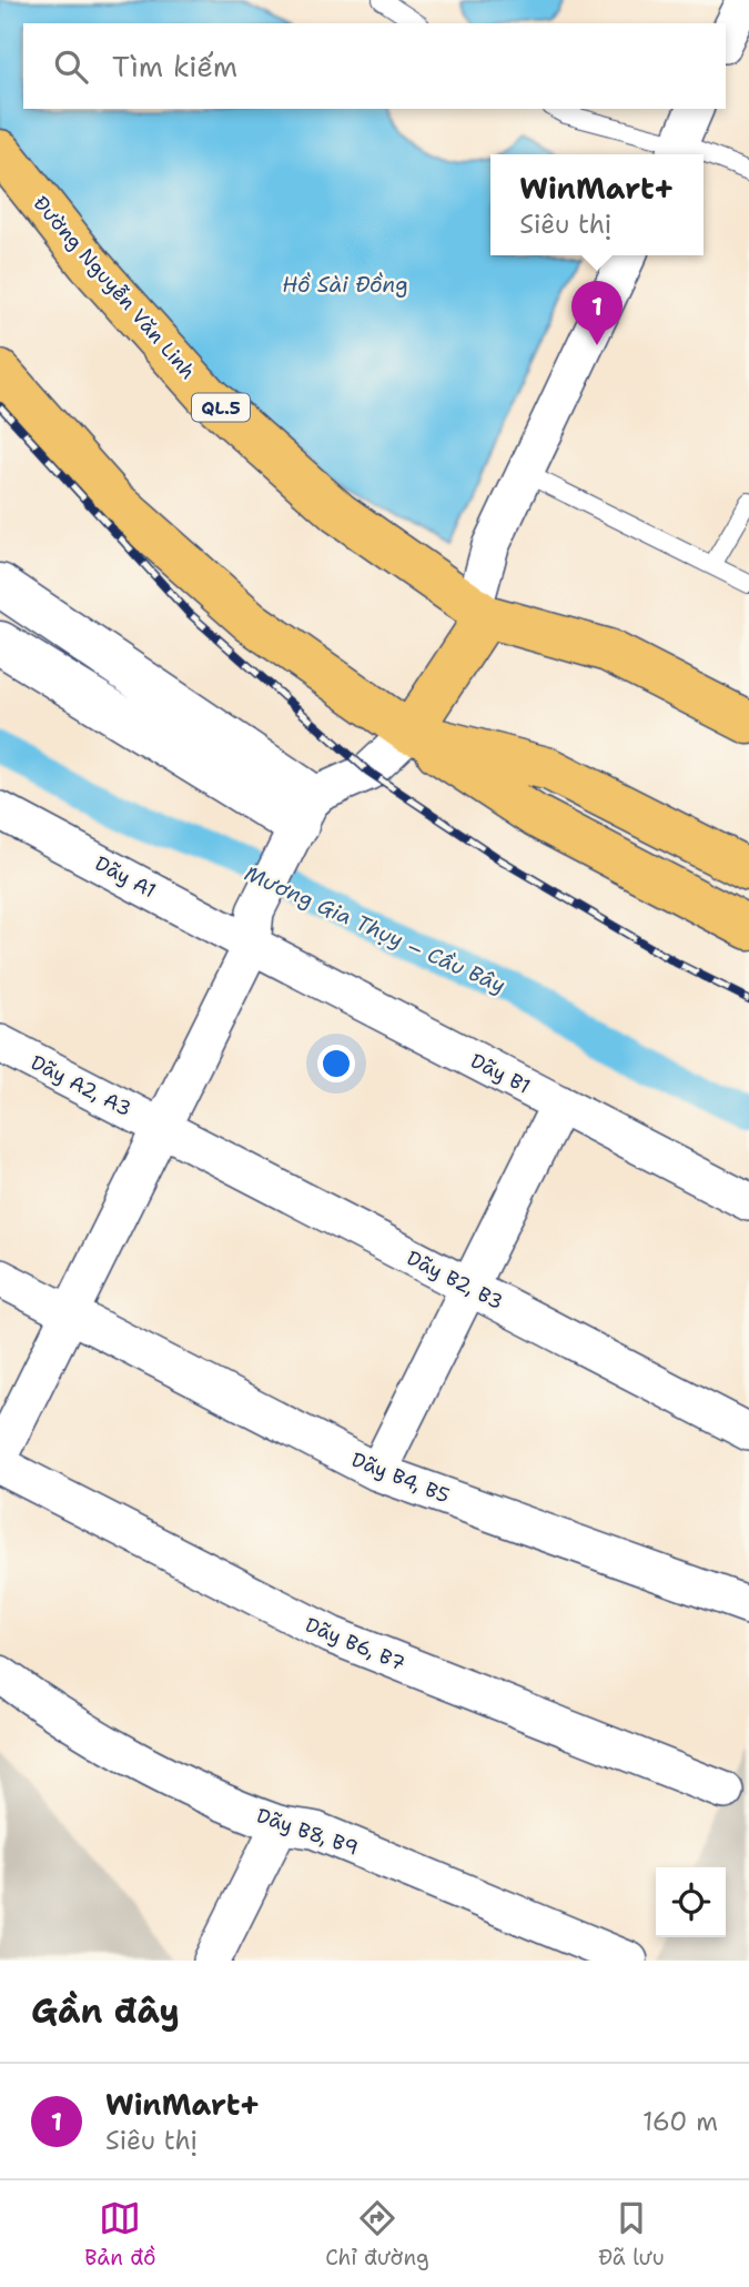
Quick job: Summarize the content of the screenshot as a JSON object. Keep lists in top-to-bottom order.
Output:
{
  "streets": {
    "highway": ["Đường Nguyễn Văn Linh", "QL.5"],
    "street": [
      "Dãy A1",
      "Dãy B1",
      "Dãy A2, A3",
      "Dãy B2, B3",
      "Dãy B4, B5",
      "Dãy B6, B7",
      "Dãy B8, B9"
    ]
  },
  "crossings": [
    ["Dãy A1", "Dãy B1"],
    ["Dãy A2, A3", "Dãy B2, B3"]
  ],
  "water": ["Hồ Sài Đồng", "Mương Gia Thụy – Cầu Bây"],
  "page": {
    "search": "Tìm kiếm",
    "popup": ["WinMart+", "Siêu thị"],
    "pins": "1",
    "heading": "Gần đây",
    "list": [
      {
        "mark": "1",
        "name": "WinMart+",
        "note": "Siêu thị",
        "value": "160 m"
      }
    ],
    "nav": ["Bản đồ", "Chỉ đường", "Đã lưu"]
  }
}
